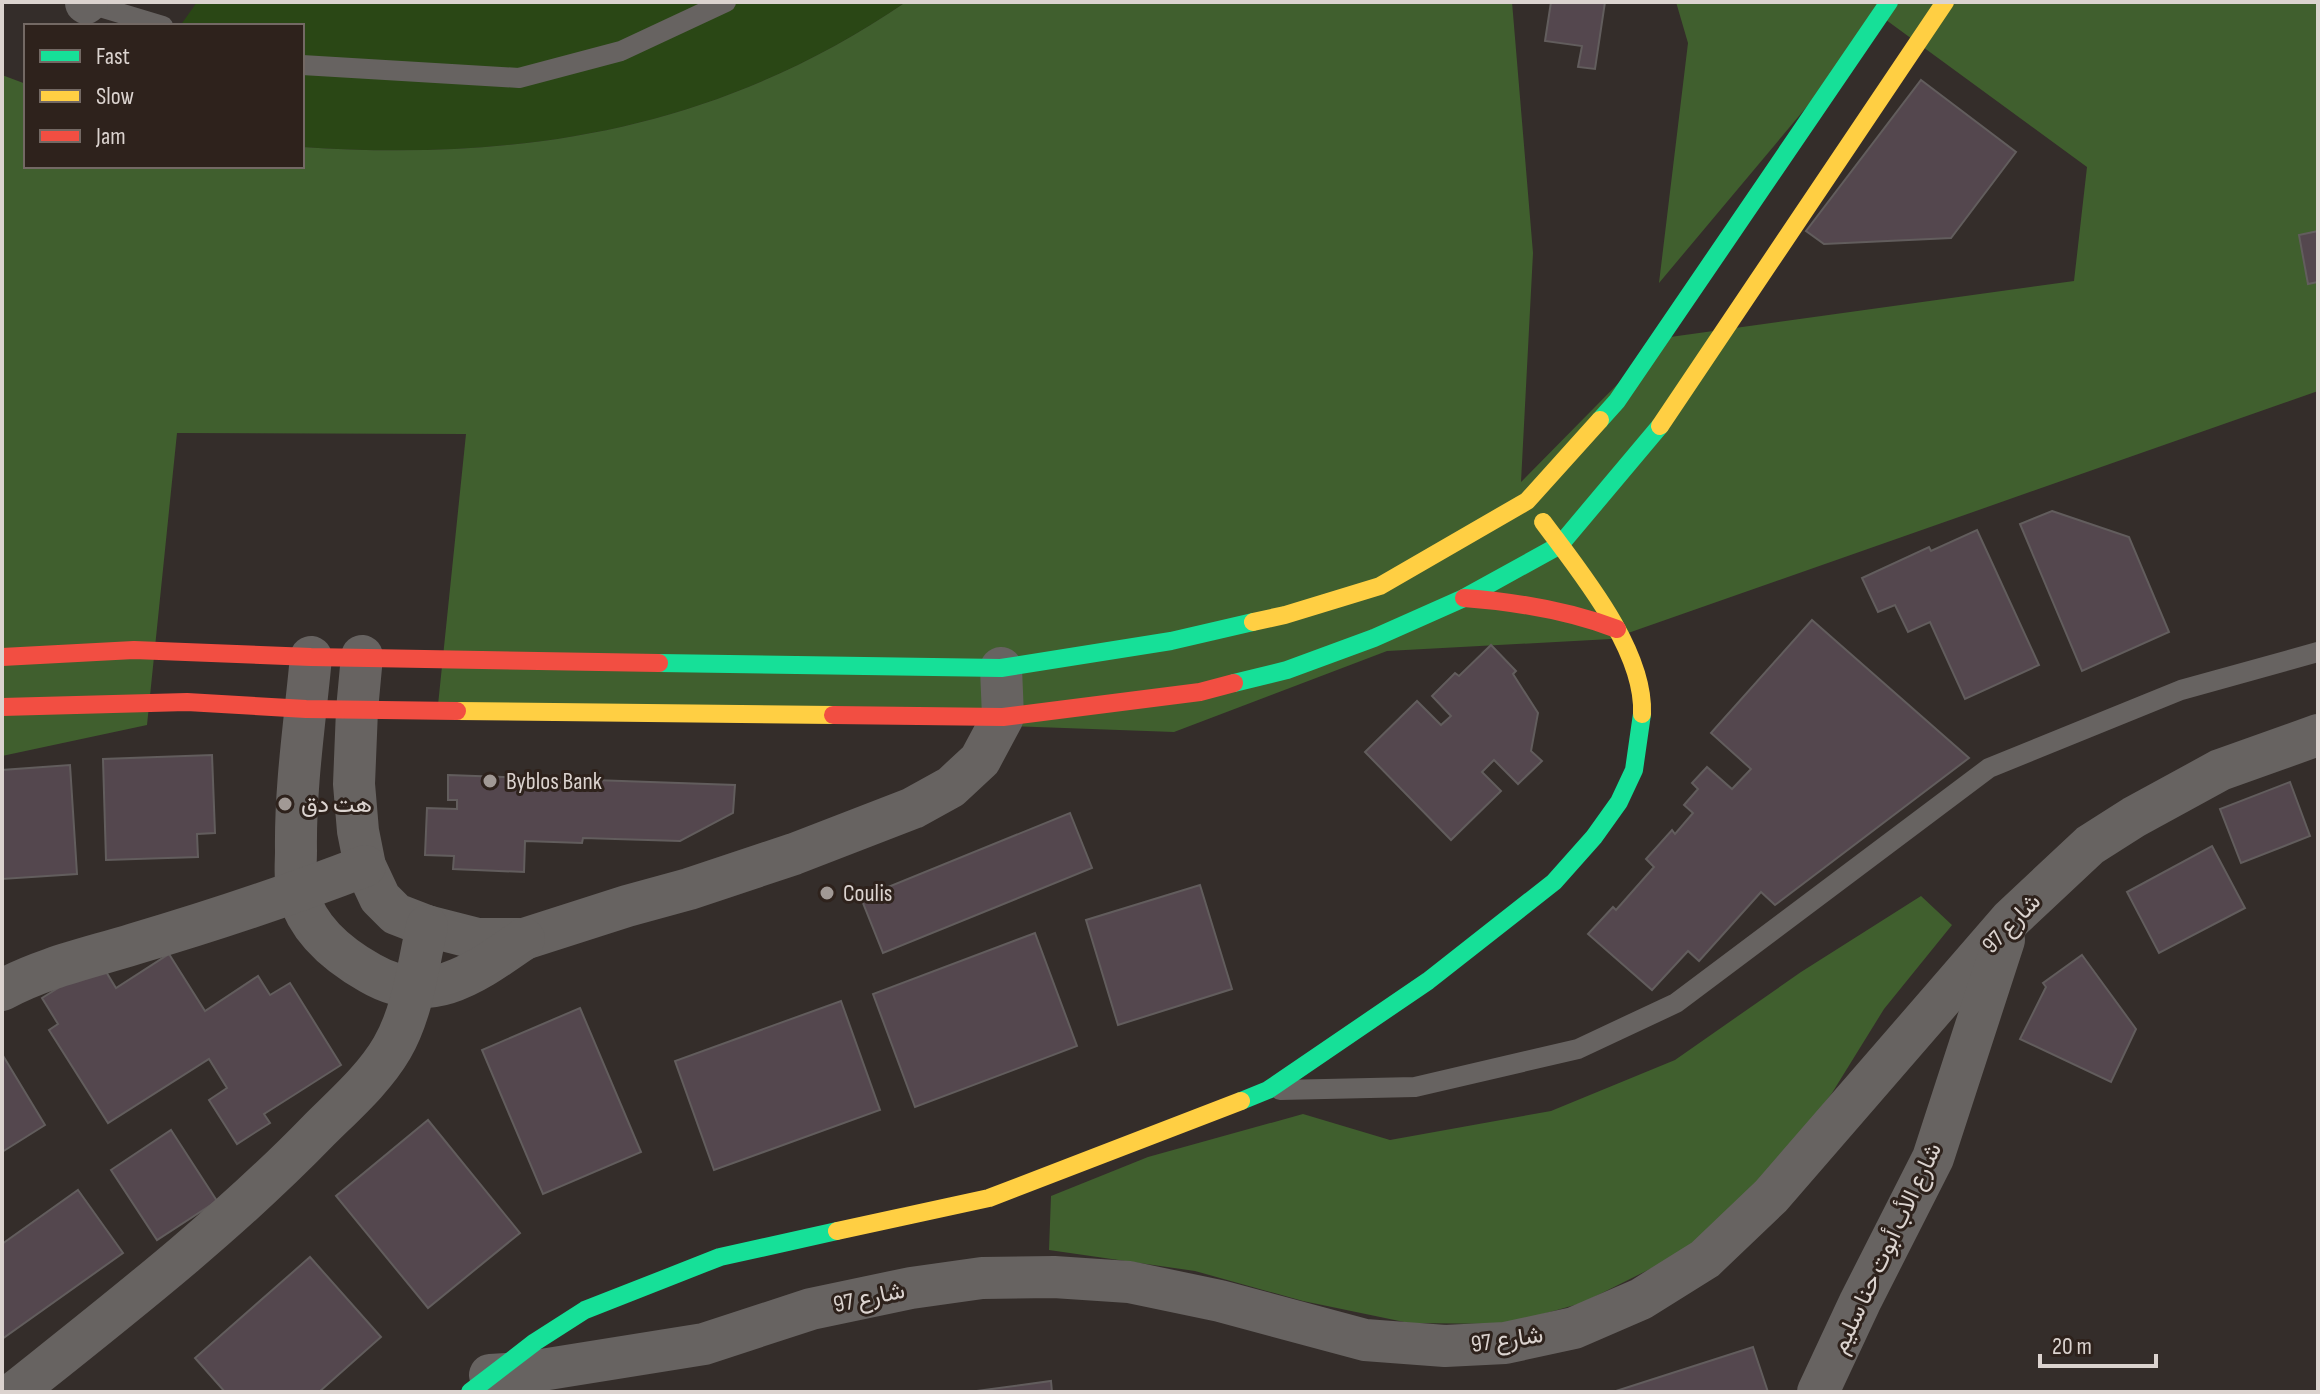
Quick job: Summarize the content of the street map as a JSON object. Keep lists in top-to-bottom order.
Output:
{
  "streets": {
    "street": ["شارع 97", "شارع الأب أبوت حنا سليم"]
  },
  "crossings": [
    ["شارع 97", "شارع الأب أبوت حنا سليم"]
  ],
  "places": ["Byblos Bank", "هت دق", "Coulis"],
  "legend": ["Fast", "Slow", "Jam"],
  "scale_bar": "20 m"
}
